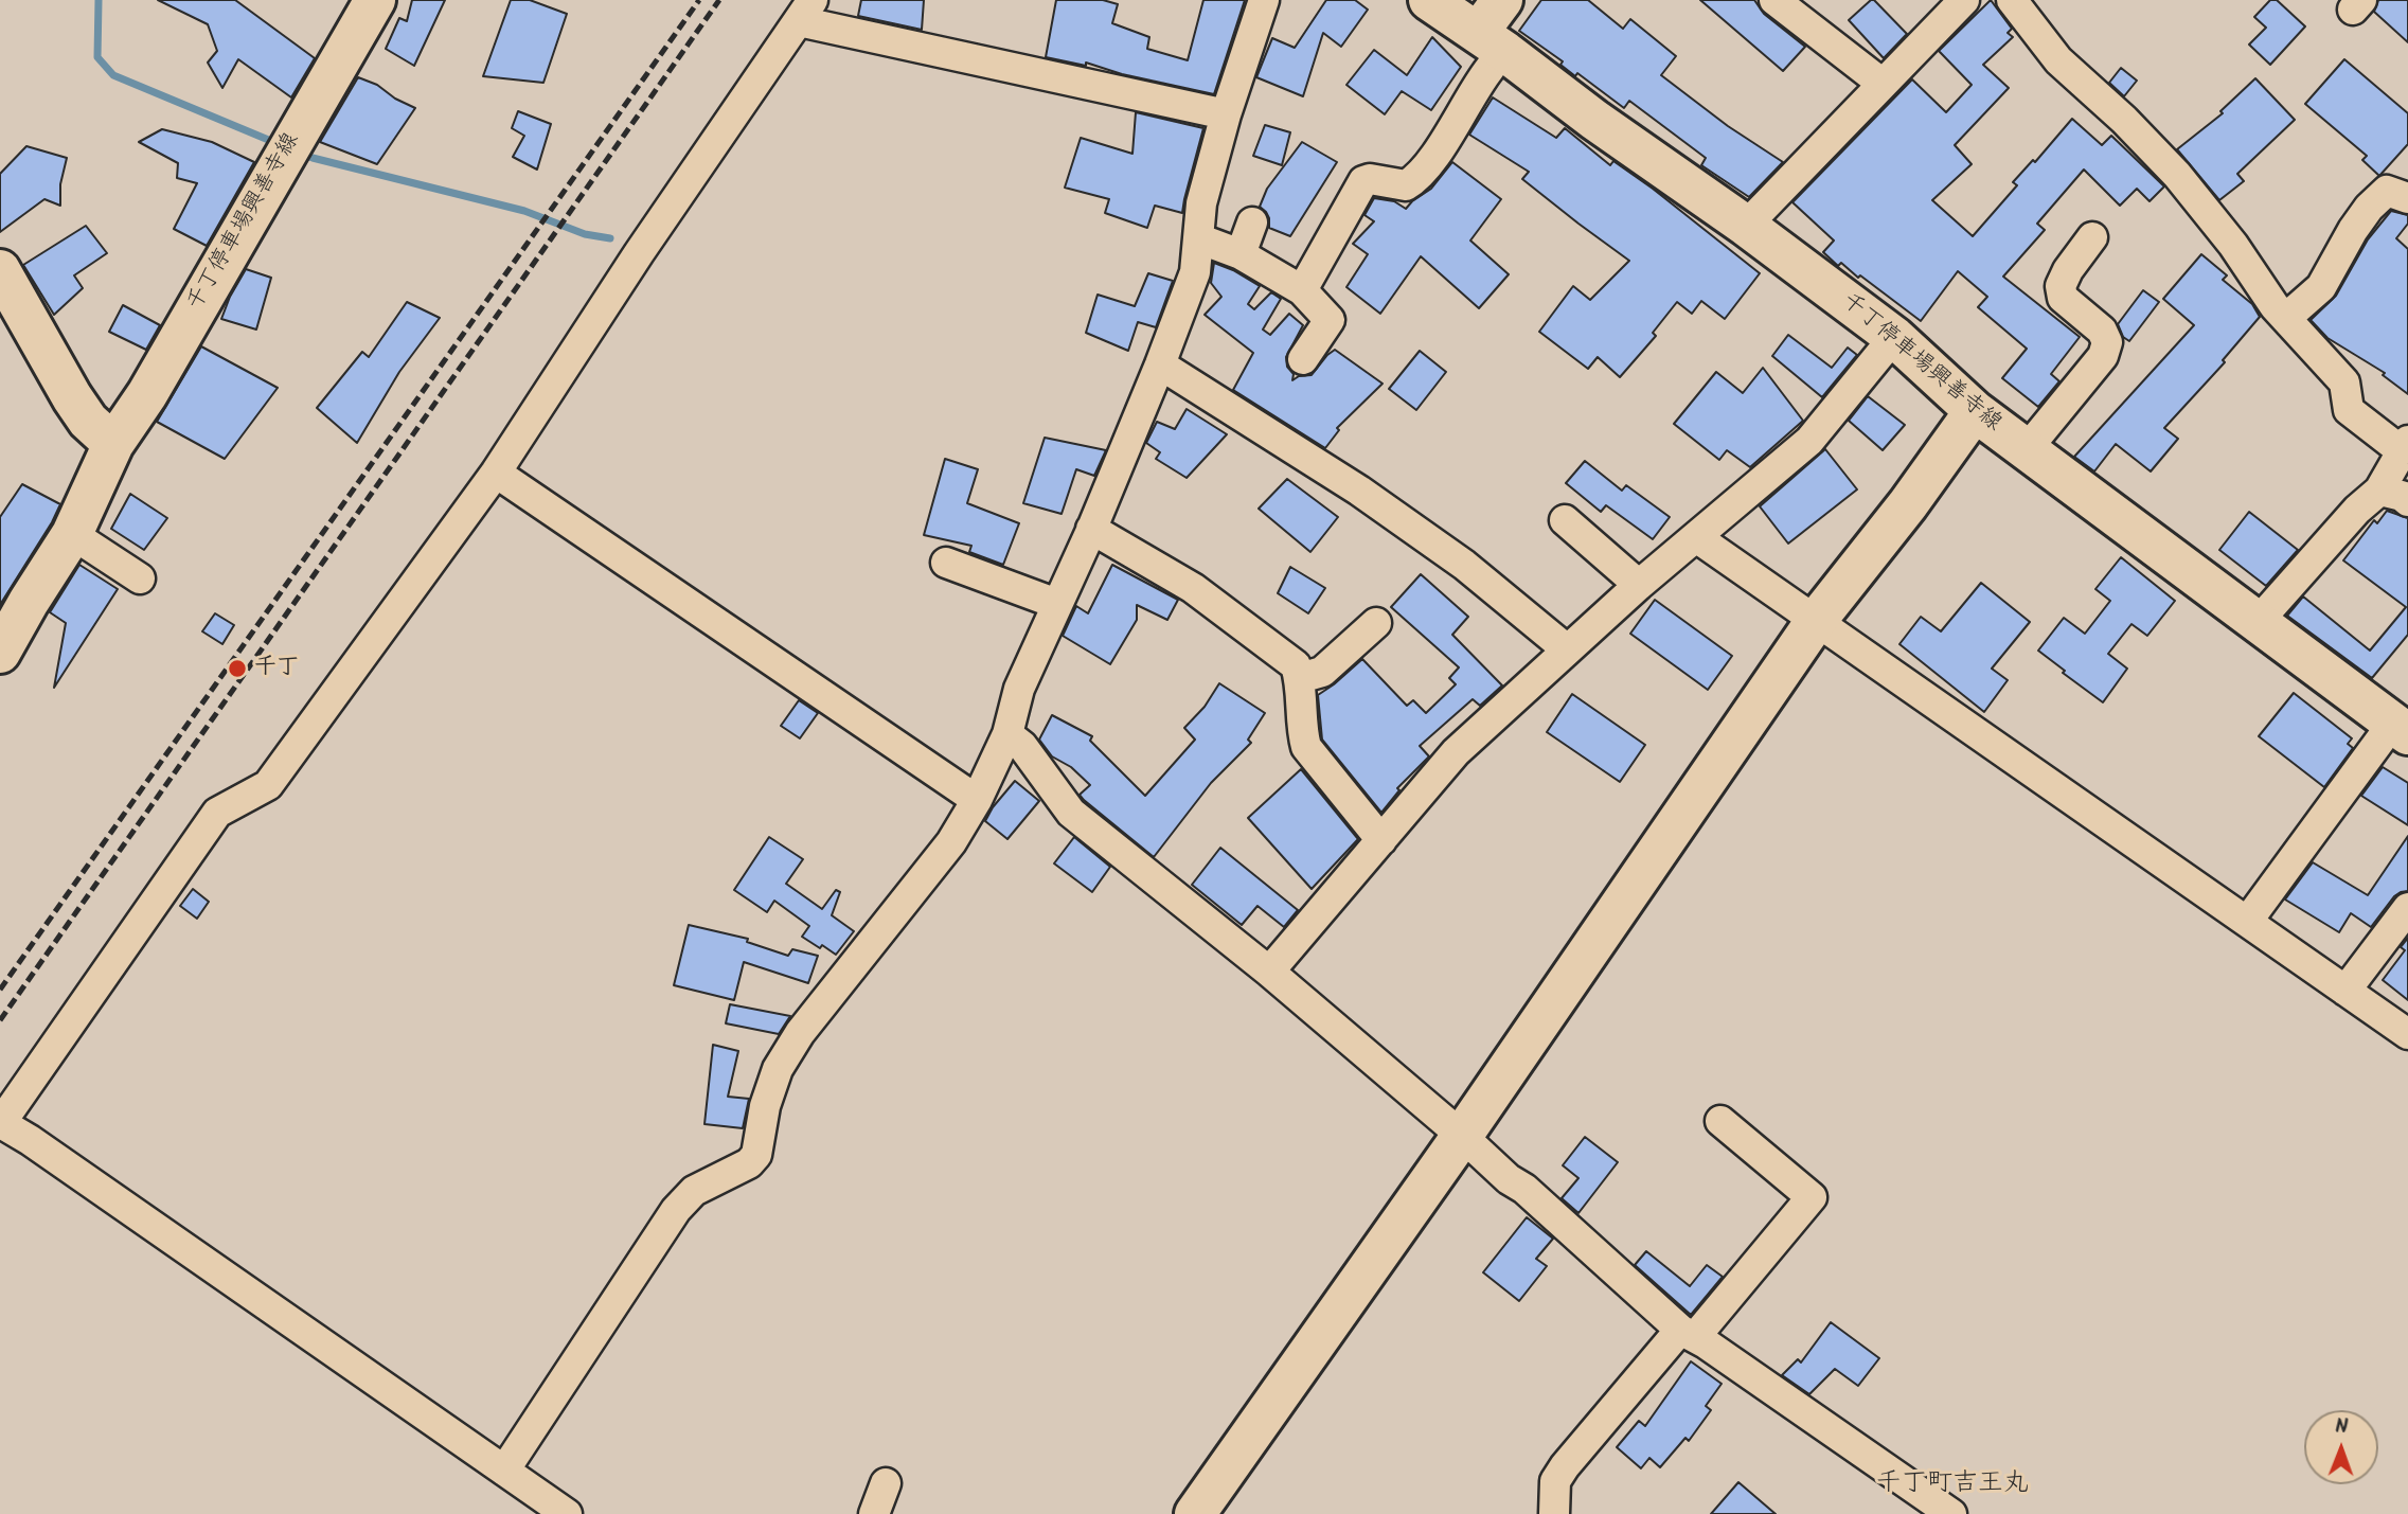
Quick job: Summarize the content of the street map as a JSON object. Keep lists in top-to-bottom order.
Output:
{
  "streets": {
    "main road": ["千丁停車場興善寺線"]
  },
  "districts": ["千丁町吉王丸"],
  "places": ["千丁"],
  "north": "top"
}
